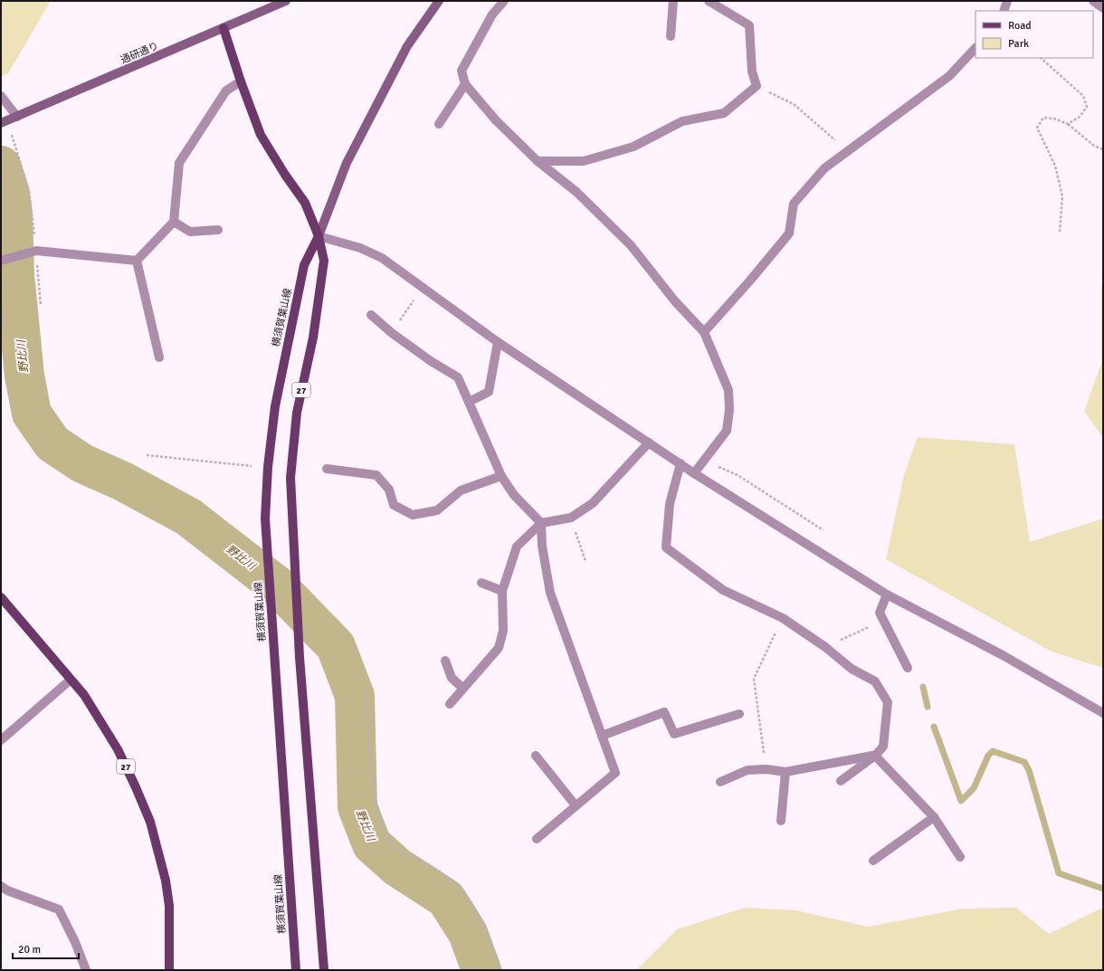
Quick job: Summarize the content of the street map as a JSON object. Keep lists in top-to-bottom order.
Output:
{
  "streets": {
    "main road": ["横須賀葉山線", "27"],
    "street": ["通研通り"]
  },
  "crossings": [
    ["通研通り", "27"],
    ["横須賀葉山線", "27"]
  ],
  "water": ["野比川"],
  "legend": ["Road", "Park"],
  "scale_bar": "20 m"
}
